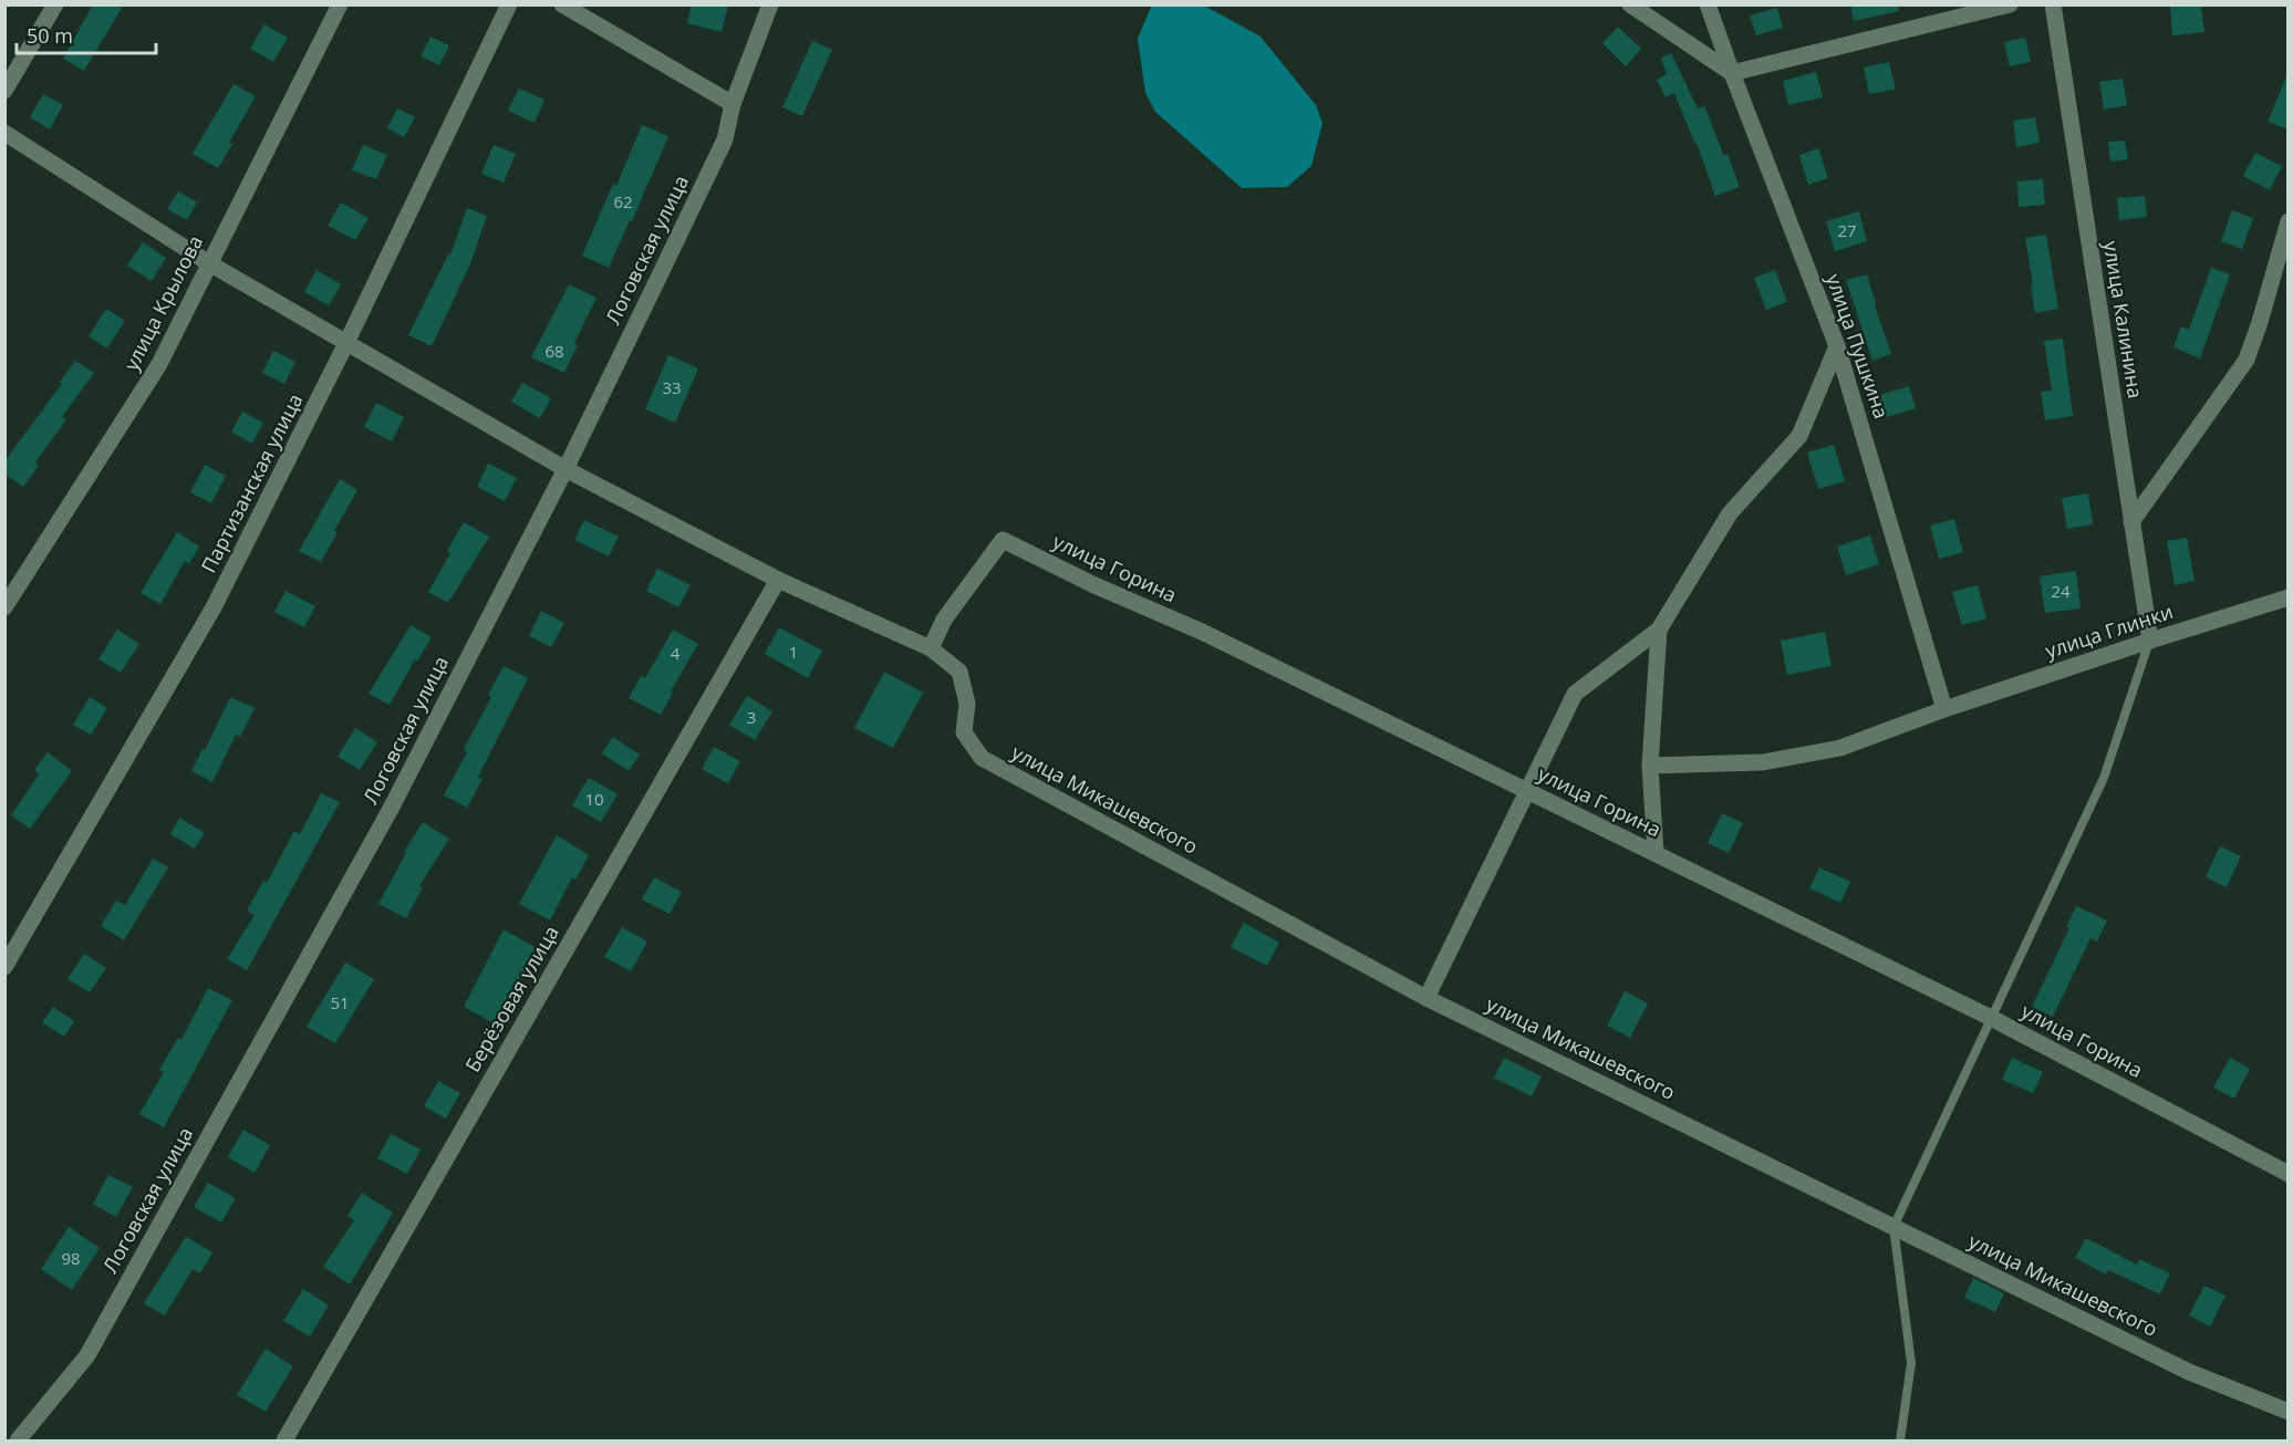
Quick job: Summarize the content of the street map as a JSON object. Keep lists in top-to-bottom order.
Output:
{
  "streets": {
    "street": [
      "Логовская улица",
      "улица Крылова",
      "улица Калинина",
      "улица Пушкина",
      "Партизанская улица",
      "улица Горина",
      "улица Глинки",
      "улица Микашевского",
      "Берёзовая улица"
    ]
  },
  "crossings": [
    ["Логовская улица", "улица Микашевского"],
    ["улица Крылова", "улица Микашевского"],
    ["улица Калинина", "улица Глинки"],
    ["улица Пушкина", "улица Глинки"],
    ["Партизанская улица", "улица Микашевского"],
    ["улица Горина", "улица Микашевского"],
    ["улица Микашевского", "Берёзовая улица"]
  ],
  "house_numbers": [
    "62",
    "27",
    "68",
    "33",
    "24",
    "1",
    "4",
    "3",
    "10",
    "51",
    "98"
  ],
  "scale_bar": "50 m"
}
